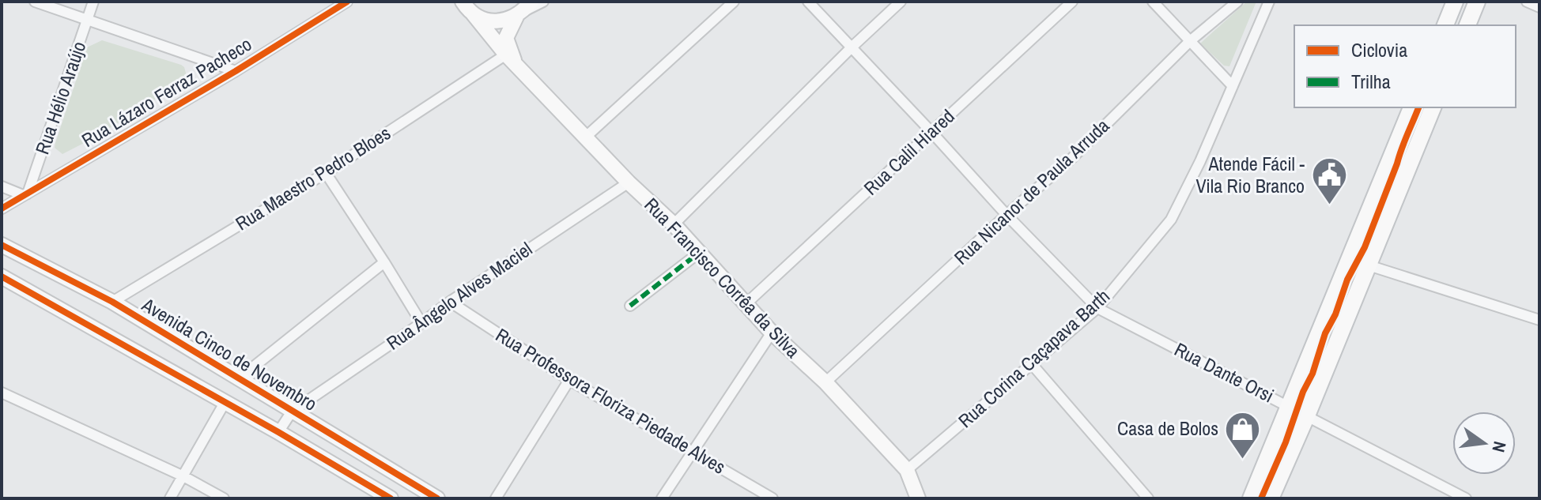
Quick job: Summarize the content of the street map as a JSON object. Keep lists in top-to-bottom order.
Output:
{
  "streets": {
    "main road": ["Rua Francisco Corrêa da Silva", "Avenida Cinco de Novembro"],
    "street": [
      "Rua Lázaro Ferraz Pacheco",
      "Rua Hélio Araújo",
      "Rua Calil Hiared",
      "Rua Maestro Pedro Bloes",
      "Rua Nicanor de Paula Arruda",
      "Rua Ângelo Alves Maciel",
      "Rua Corina Caçapava Barth",
      "Rua Dante Orsi",
      "Rua Professora Floriza Piedade Alves"
    ]
  },
  "crossings": [
    ["Rua Lázaro Ferraz Pacheco", "Rua Hélio Araújo"],
    ["Rua Calil Hiared", "Rua Francisco Corrêa da Silva"],
    ["Rua Calil Hiared", "Rua Dante Orsi"],
    ["Rua Maestro Pedro Bloes", "Rua Francisco Corrêa da Silva"],
    ["Rua Maestro Pedro Bloes", "Avenida Cinco de Novembro"],
    ["Rua Nicanor de Paula Arruda", "Rua Francisco Corrêa da Silva"],
    ["Rua Nicanor de Paula Arruda", "Rua Dante Orsi"],
    ["Rua Francisco Corrêa da Silva", "Rua Ângelo Alves Maciel"],
    ["Rua Francisco Corrêa da Silva", "Rua Corina Caçapava Barth"],
    ["Rua Ângelo Alves Maciel", "Avenida Cinco de Novembro"],
    ["Rua Ângelo Alves Maciel", "Rua Professora Floriza Piedade Alves"],
    ["Rua Corina Caçapava Barth", "Rua Dante Orsi"]
  ],
  "places": {
    "public building": ["Atende Fácil - Vila Rio Branco"],
    "shop": ["Casa de Bolos"]
  },
  "legend": ["Ciclovia", "Trilha"],
  "north": "right"
}
